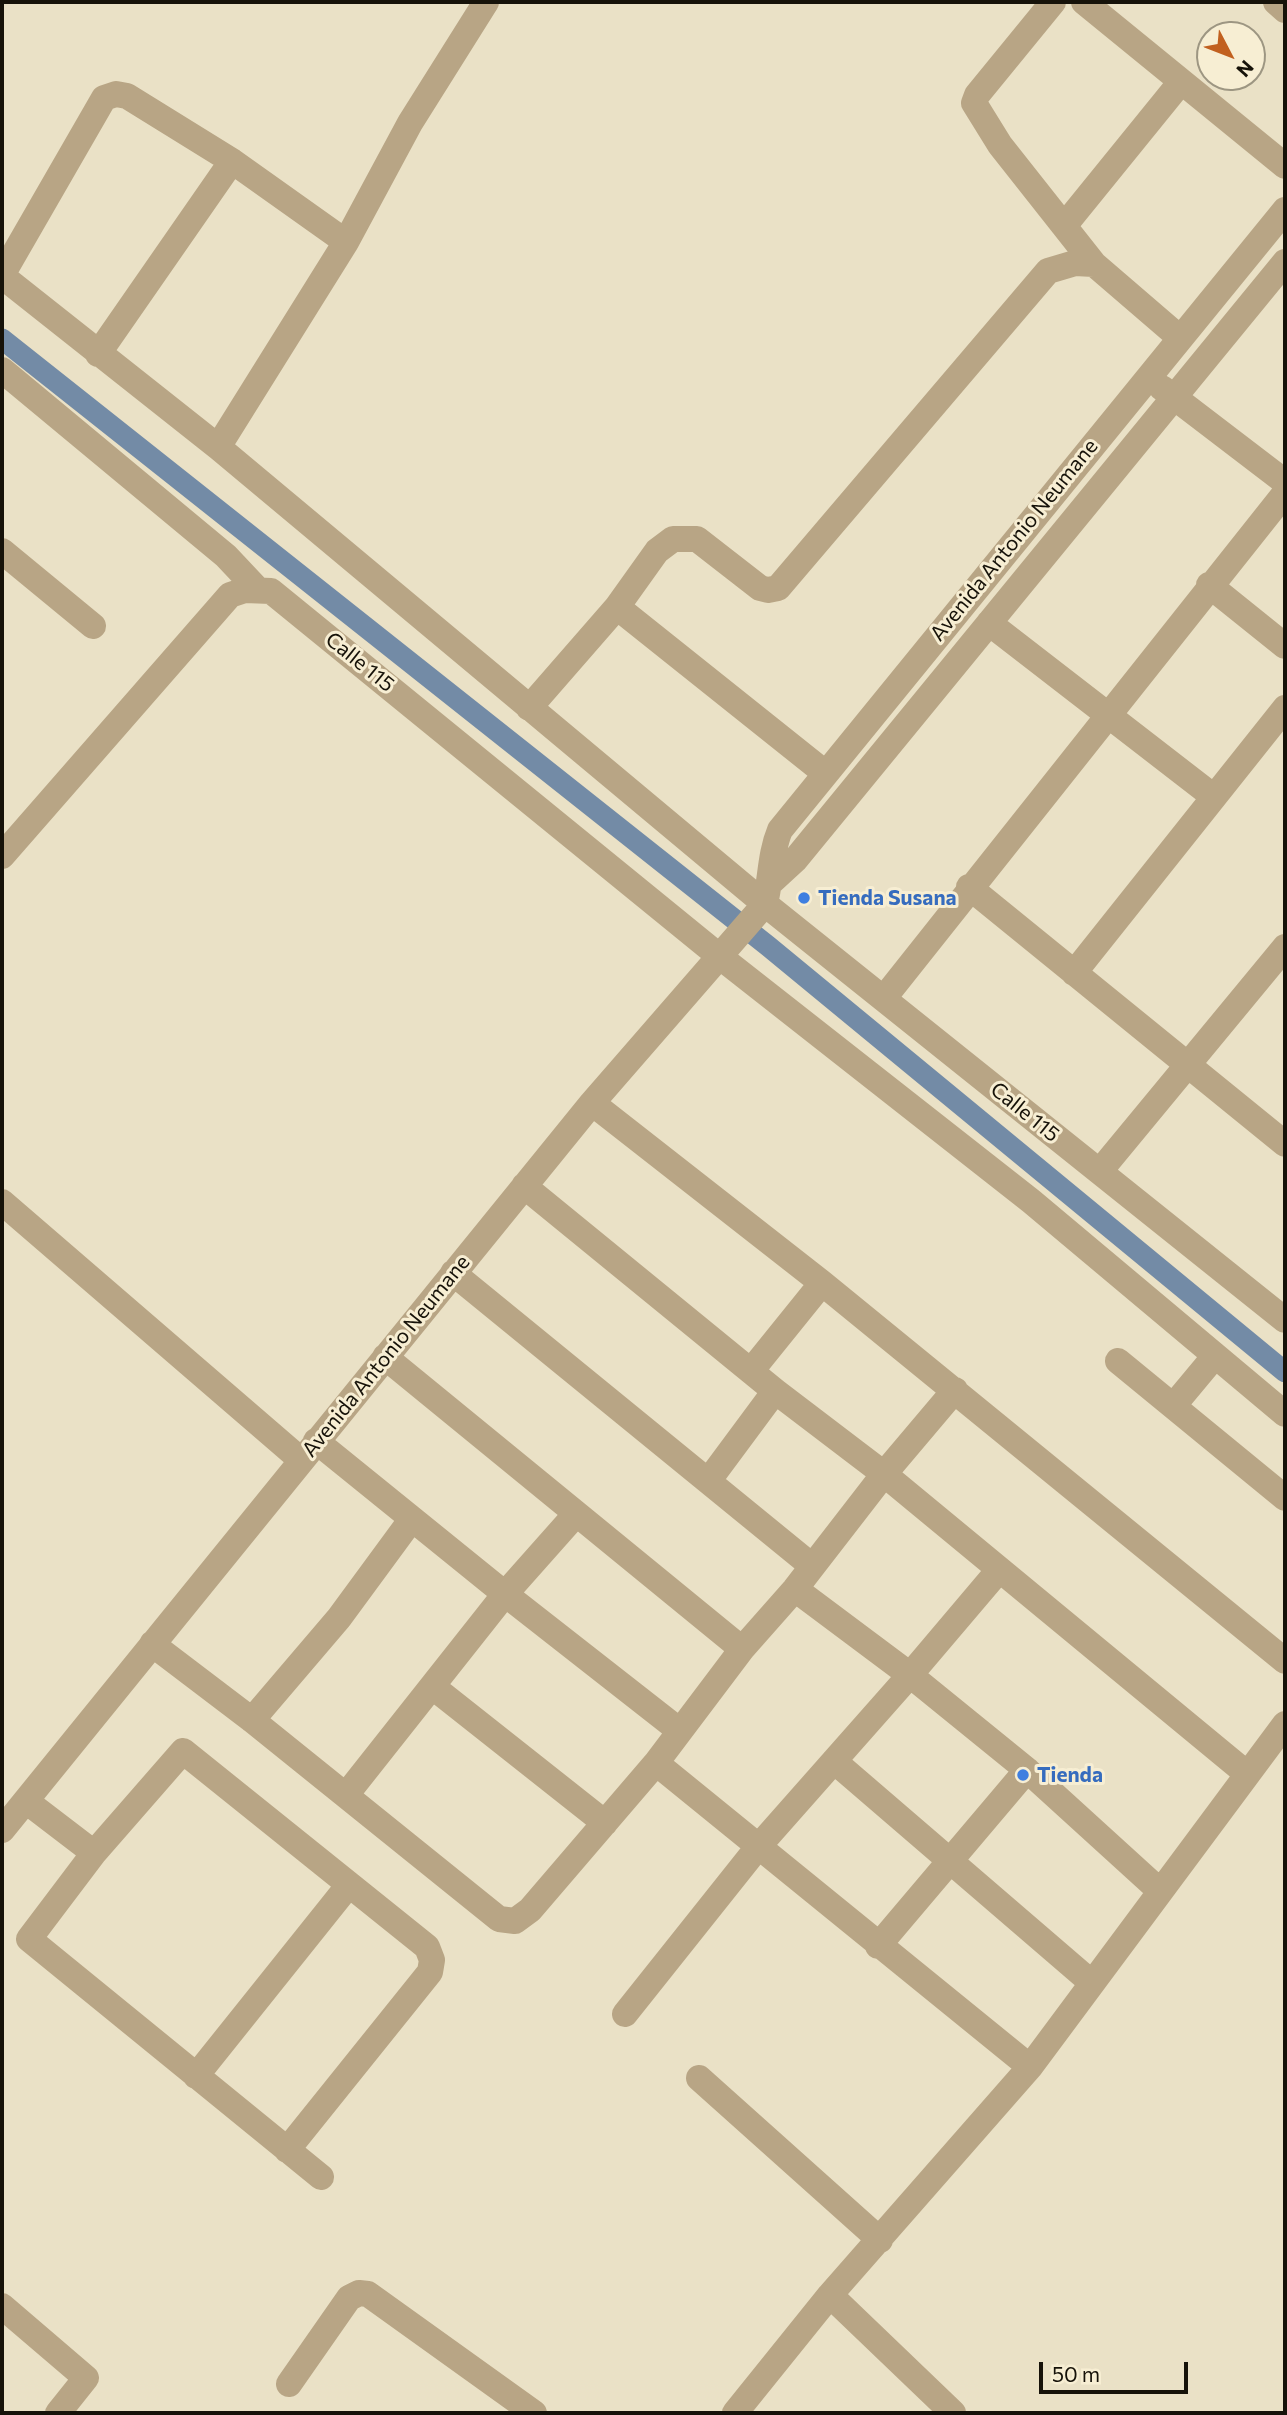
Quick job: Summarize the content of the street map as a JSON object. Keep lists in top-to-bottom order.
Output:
{
  "streets": {
    "street": ["Avenida Antonio Neumane", "Calle 115"]
  },
  "crossings": [
    ["Avenida Antonio Neumane", "Calle 115"]
  ],
  "places": ["Tienda Susana", "Tienda"],
  "scale_bar": "50 m",
  "north": "bottom right"
}
